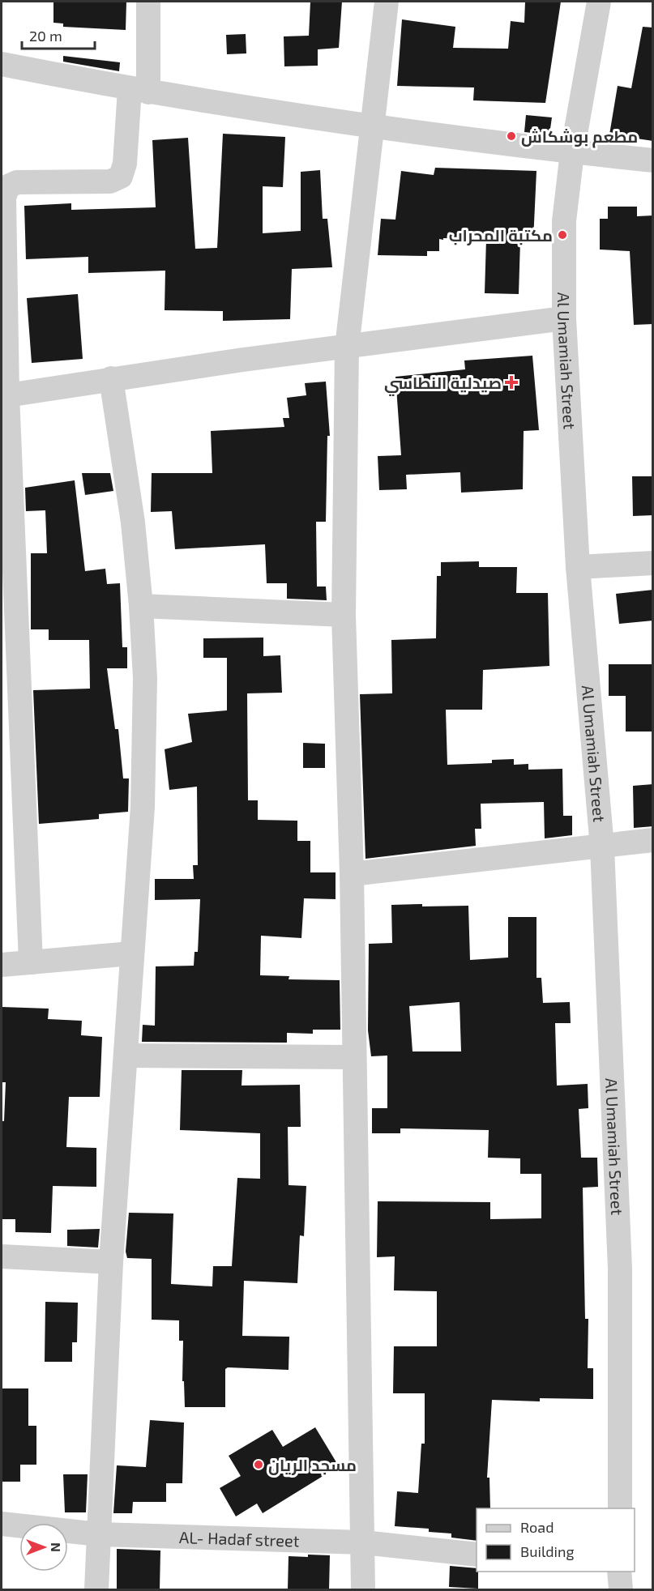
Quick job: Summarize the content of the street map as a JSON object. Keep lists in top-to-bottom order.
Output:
{
  "streets": {
    "street": ["Al Umamiah Street", "AL- Hadaf street"]
  },
  "places": {
    "other": ["مطعم بوشكاش", "مكتبة المحراب", "مسجد الريان"],
    "health": ["صيدلية النطاسي"]
  },
  "legend": ["Road", "Building"],
  "scale_bar": "20 m",
  "north": "right"
}
